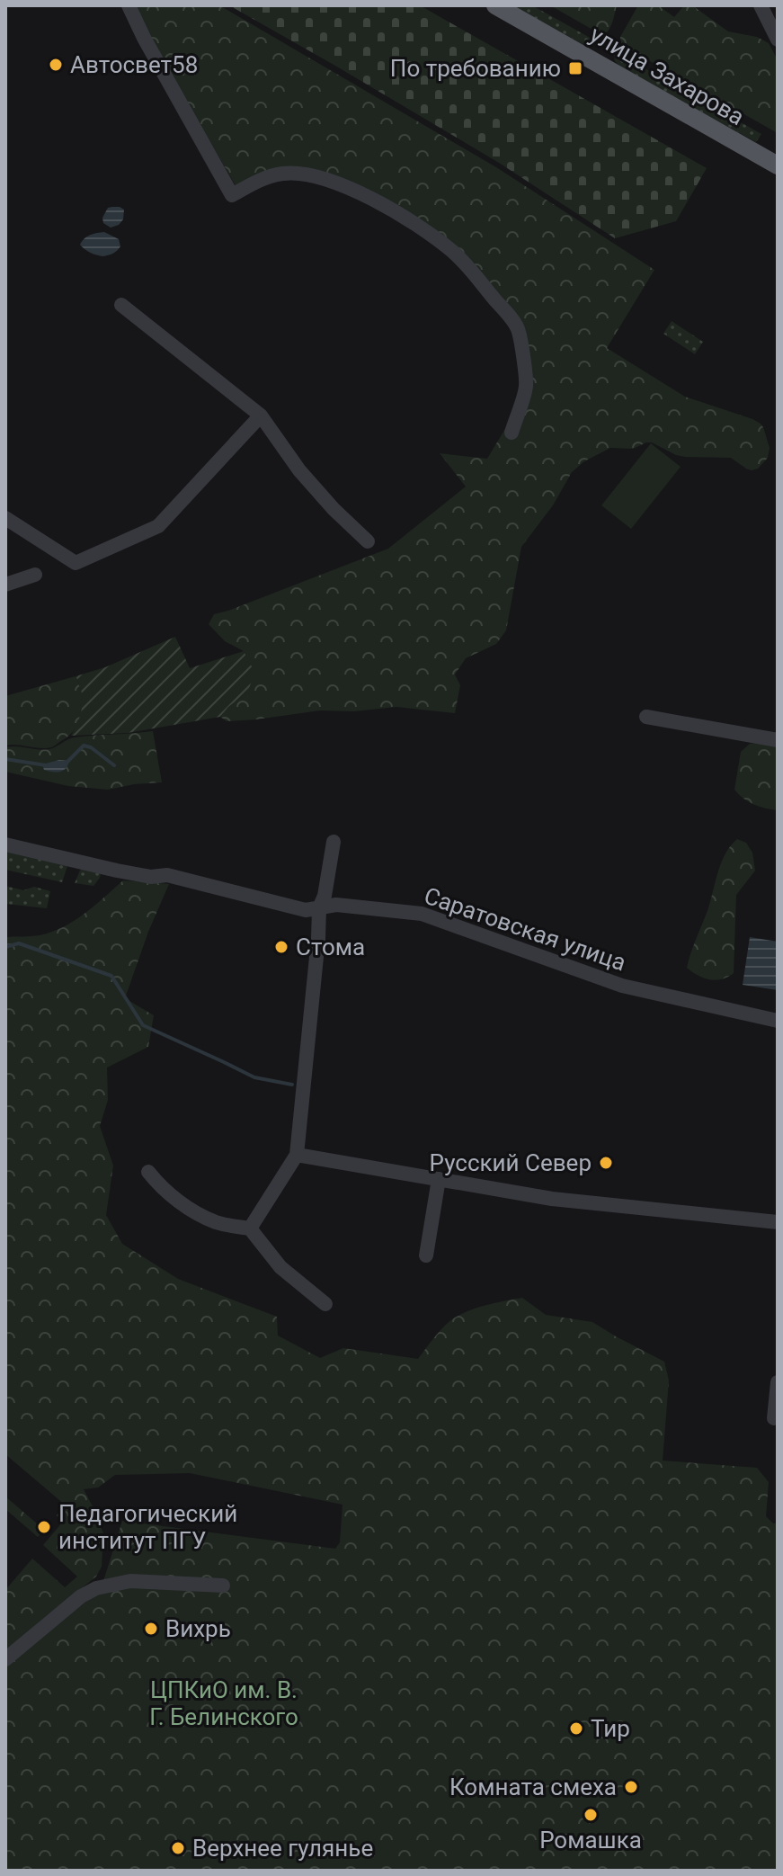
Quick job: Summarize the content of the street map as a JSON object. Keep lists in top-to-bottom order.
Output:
{
  "streets": {
    "main road": ["улица Захарова"],
    "street": ["Саратовская улица"]
  },
  "parks": ["ЦПКиО им. В. Г. Белинского"],
  "places": {
    "other": [
      "Автосвет58",
      "Стома",
      "Русский Север",
      "Педагогический институт ПГУ",
      "Вихрь",
      "Тир",
      "Комната смеха",
      "Ромашка",
      "Верхнее гулянье"
    ],
    "transit": ["По требованию"]
  }
}
